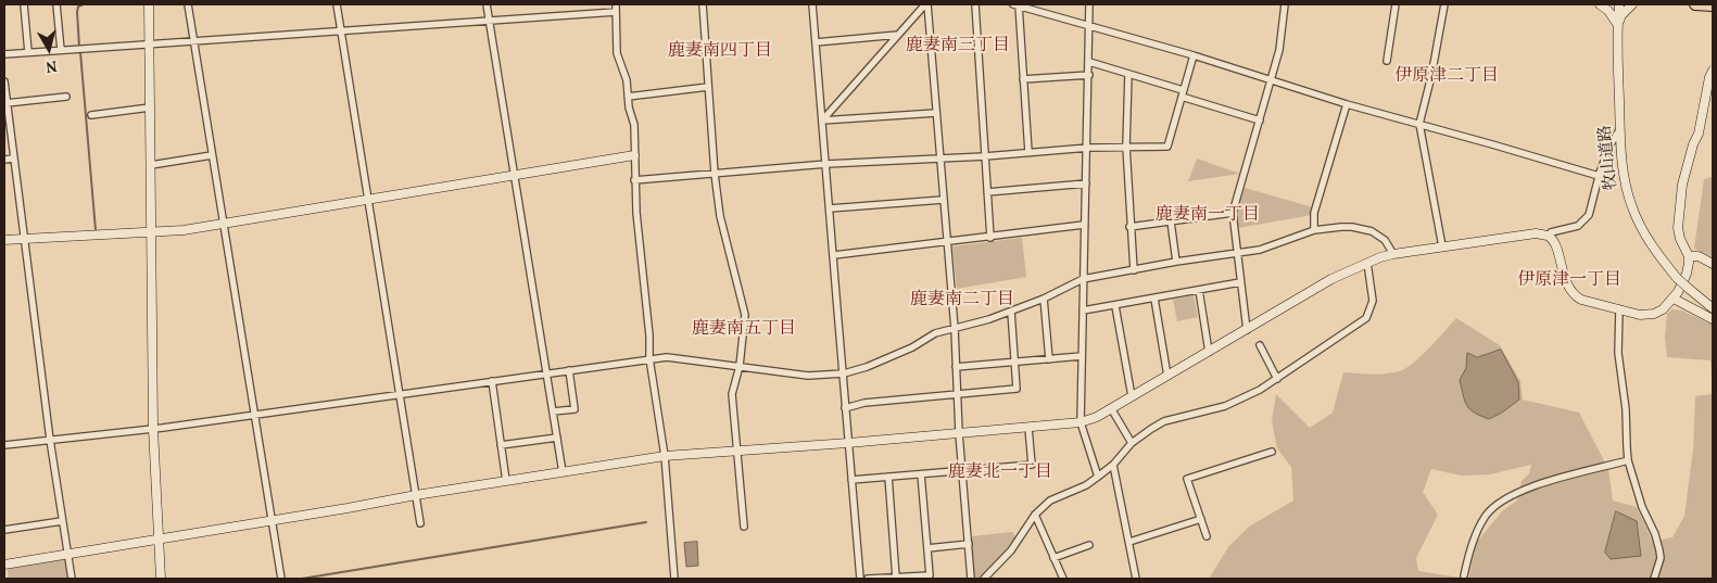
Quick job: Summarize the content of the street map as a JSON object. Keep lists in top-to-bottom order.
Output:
{
  "streets": {
    "street": ["牧山道路"]
  },
  "districts": [
    "鹿妻南三丁目",
    "鹿妻南四丁目",
    "伊原津二丁目",
    "鹿妻南一丁目",
    "伊原津一丁目",
    "鹿妻南二丁目",
    "鹿妻南五丁目",
    "鹿妻北一丁目"
  ],
  "north": "bottom"
}
